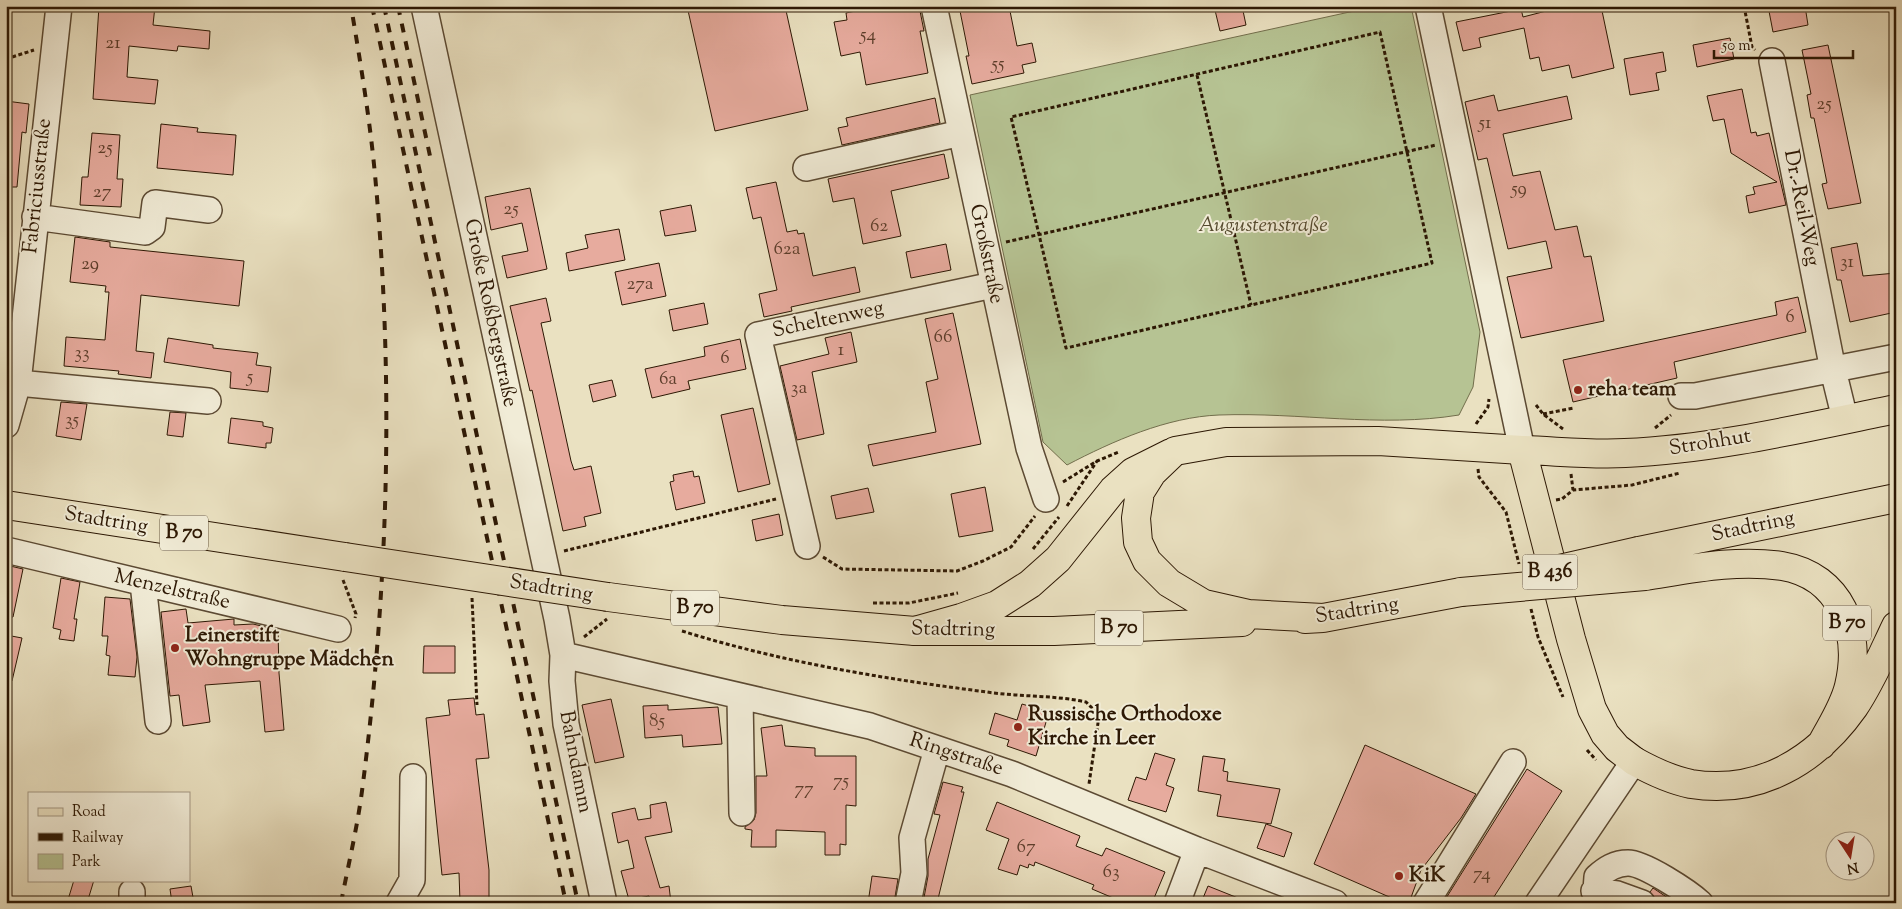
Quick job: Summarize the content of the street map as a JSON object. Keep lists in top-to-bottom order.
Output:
{
  "streets": {
    "main road": ["Strohhut", "Stadtring", "B 70"],
    "street": [
      "Fabriciusstraße",
      "Dr.-Reil-Weg",
      "Großstraße",
      "Große Roßbergstraße",
      "Scheltenweg",
      "Menzelstraße",
      "Ringstraße",
      "Bahndamm"
    ]
  },
  "crossings": [
    ["Dr.-Reil-Weg", "Strohhut"],
    ["Großstraße", "Scheltenweg"],
    ["Große Roßbergstraße", "Bahndamm"],
    ["Strohhut", "B 70"],
    ["Stadtring", "B 70"],
    ["Ringstraße", "Bahndamm"]
  ],
  "parks": ["Augustenstraße"],
  "places": [
    "reha team",
    "Leinerstift Wohngruppe Mädchen",
    "Russische Orthodoxe Kirche in Leer",
    "KiK"
  ],
  "house_numbers": [
    "54",
    "21",
    "55",
    "25",
    "51",
    "25",
    "59",
    "27",
    "25",
    "62",
    "62a",
    "31",
    "29",
    "27a",
    "6",
    "66",
    "1",
    "33",
    "6",
    "5",
    "6a",
    "3a",
    "35",
    "85",
    "75",
    "77",
    "67",
    "63",
    "74"
  ],
  "legend": ["Road", "Railway", "Park"],
  "scale_bar": "50 m",
  "north": "bottom"
}
